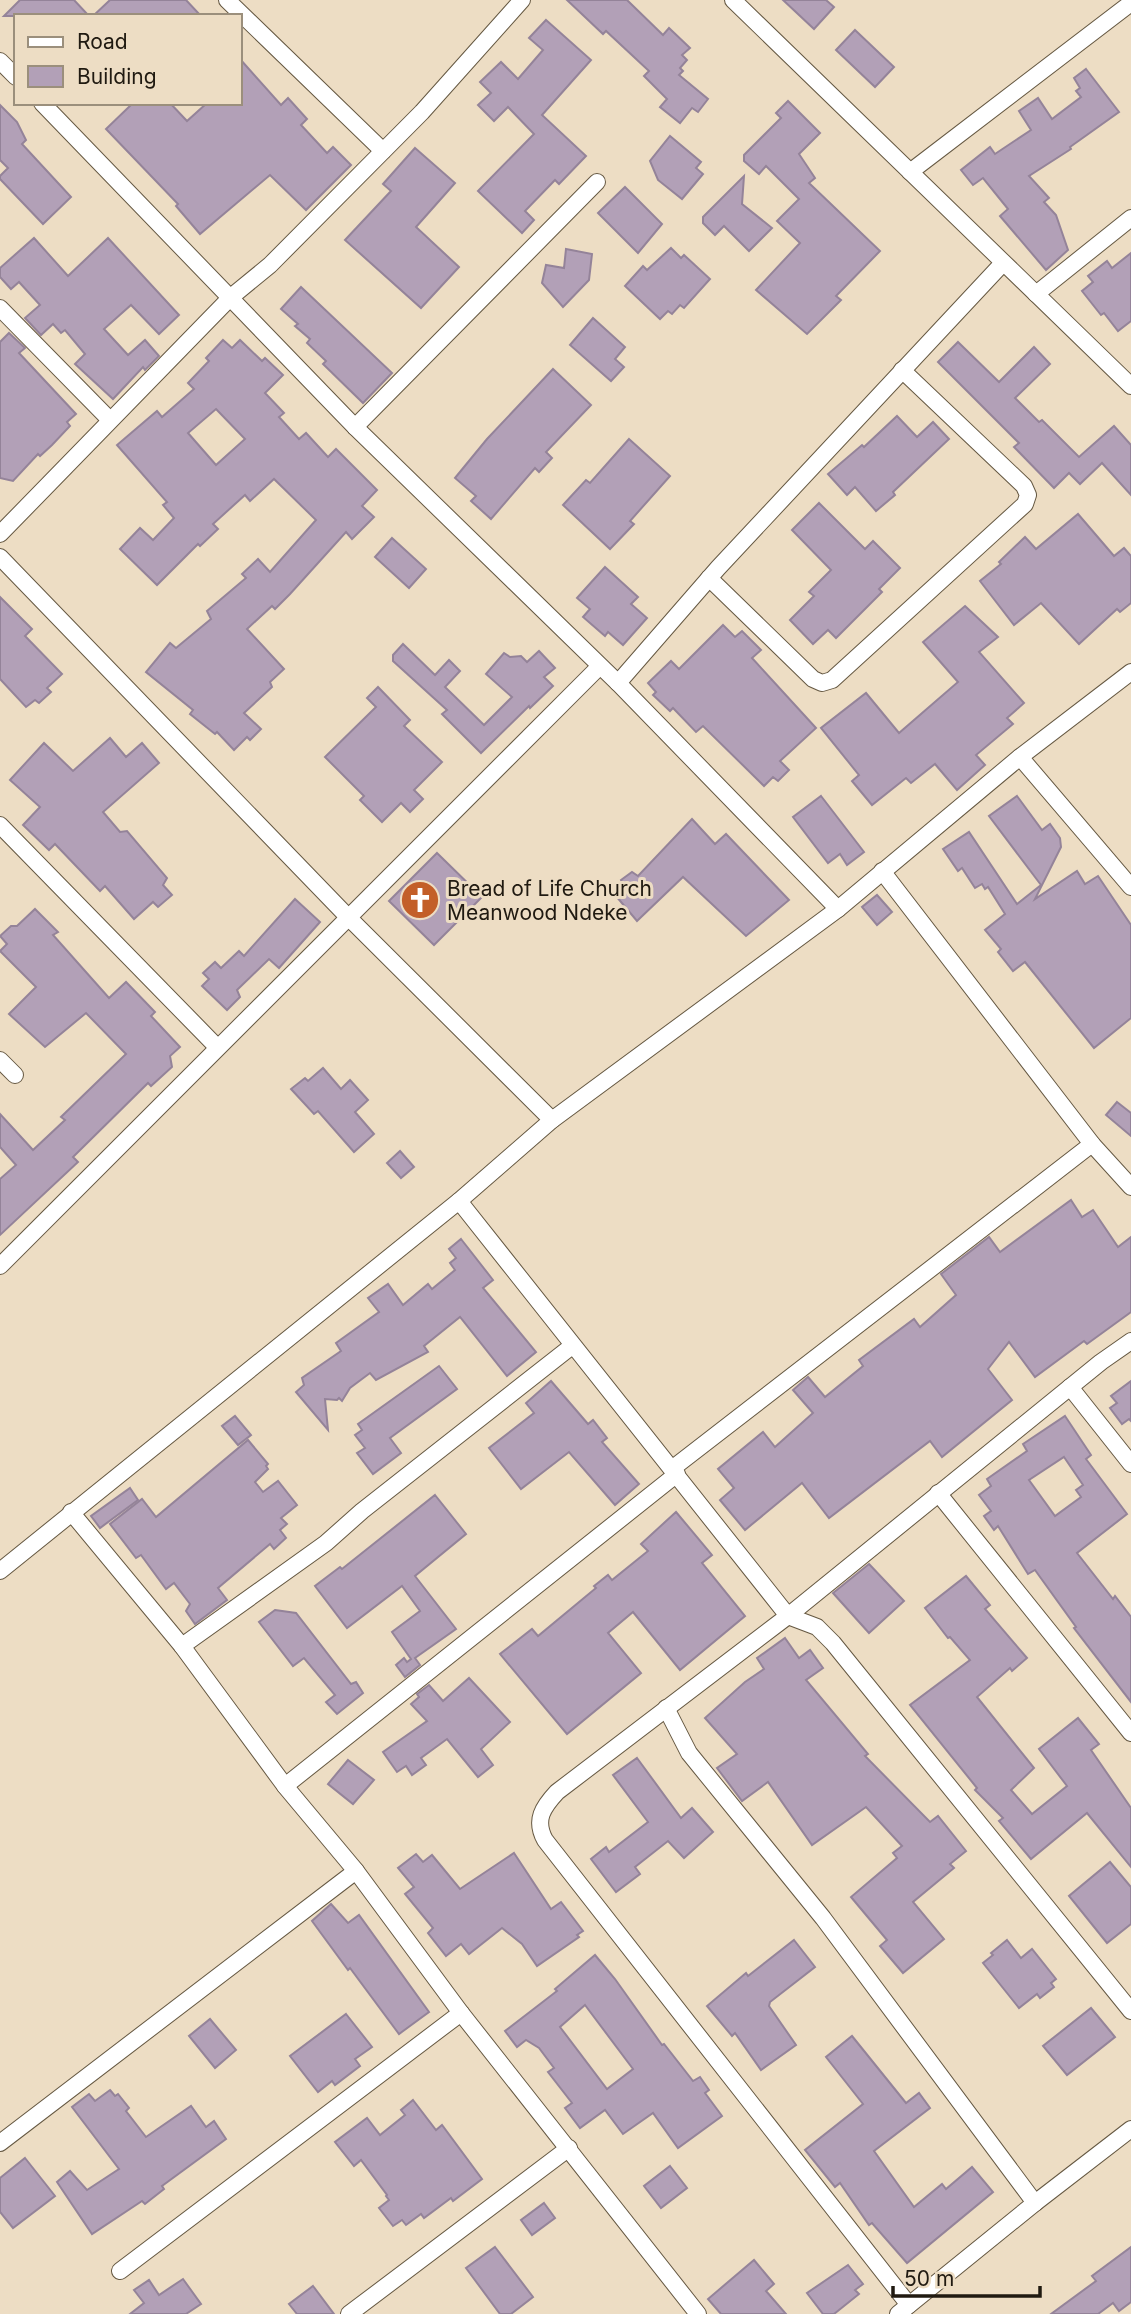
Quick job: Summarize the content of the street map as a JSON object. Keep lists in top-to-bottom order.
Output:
{
  "places": {
    "church": ["Bread of Life Church Meanwood Ndeke"]
  },
  "legend": ["Road", "Building"],
  "scale_bar": "50 m"
}
